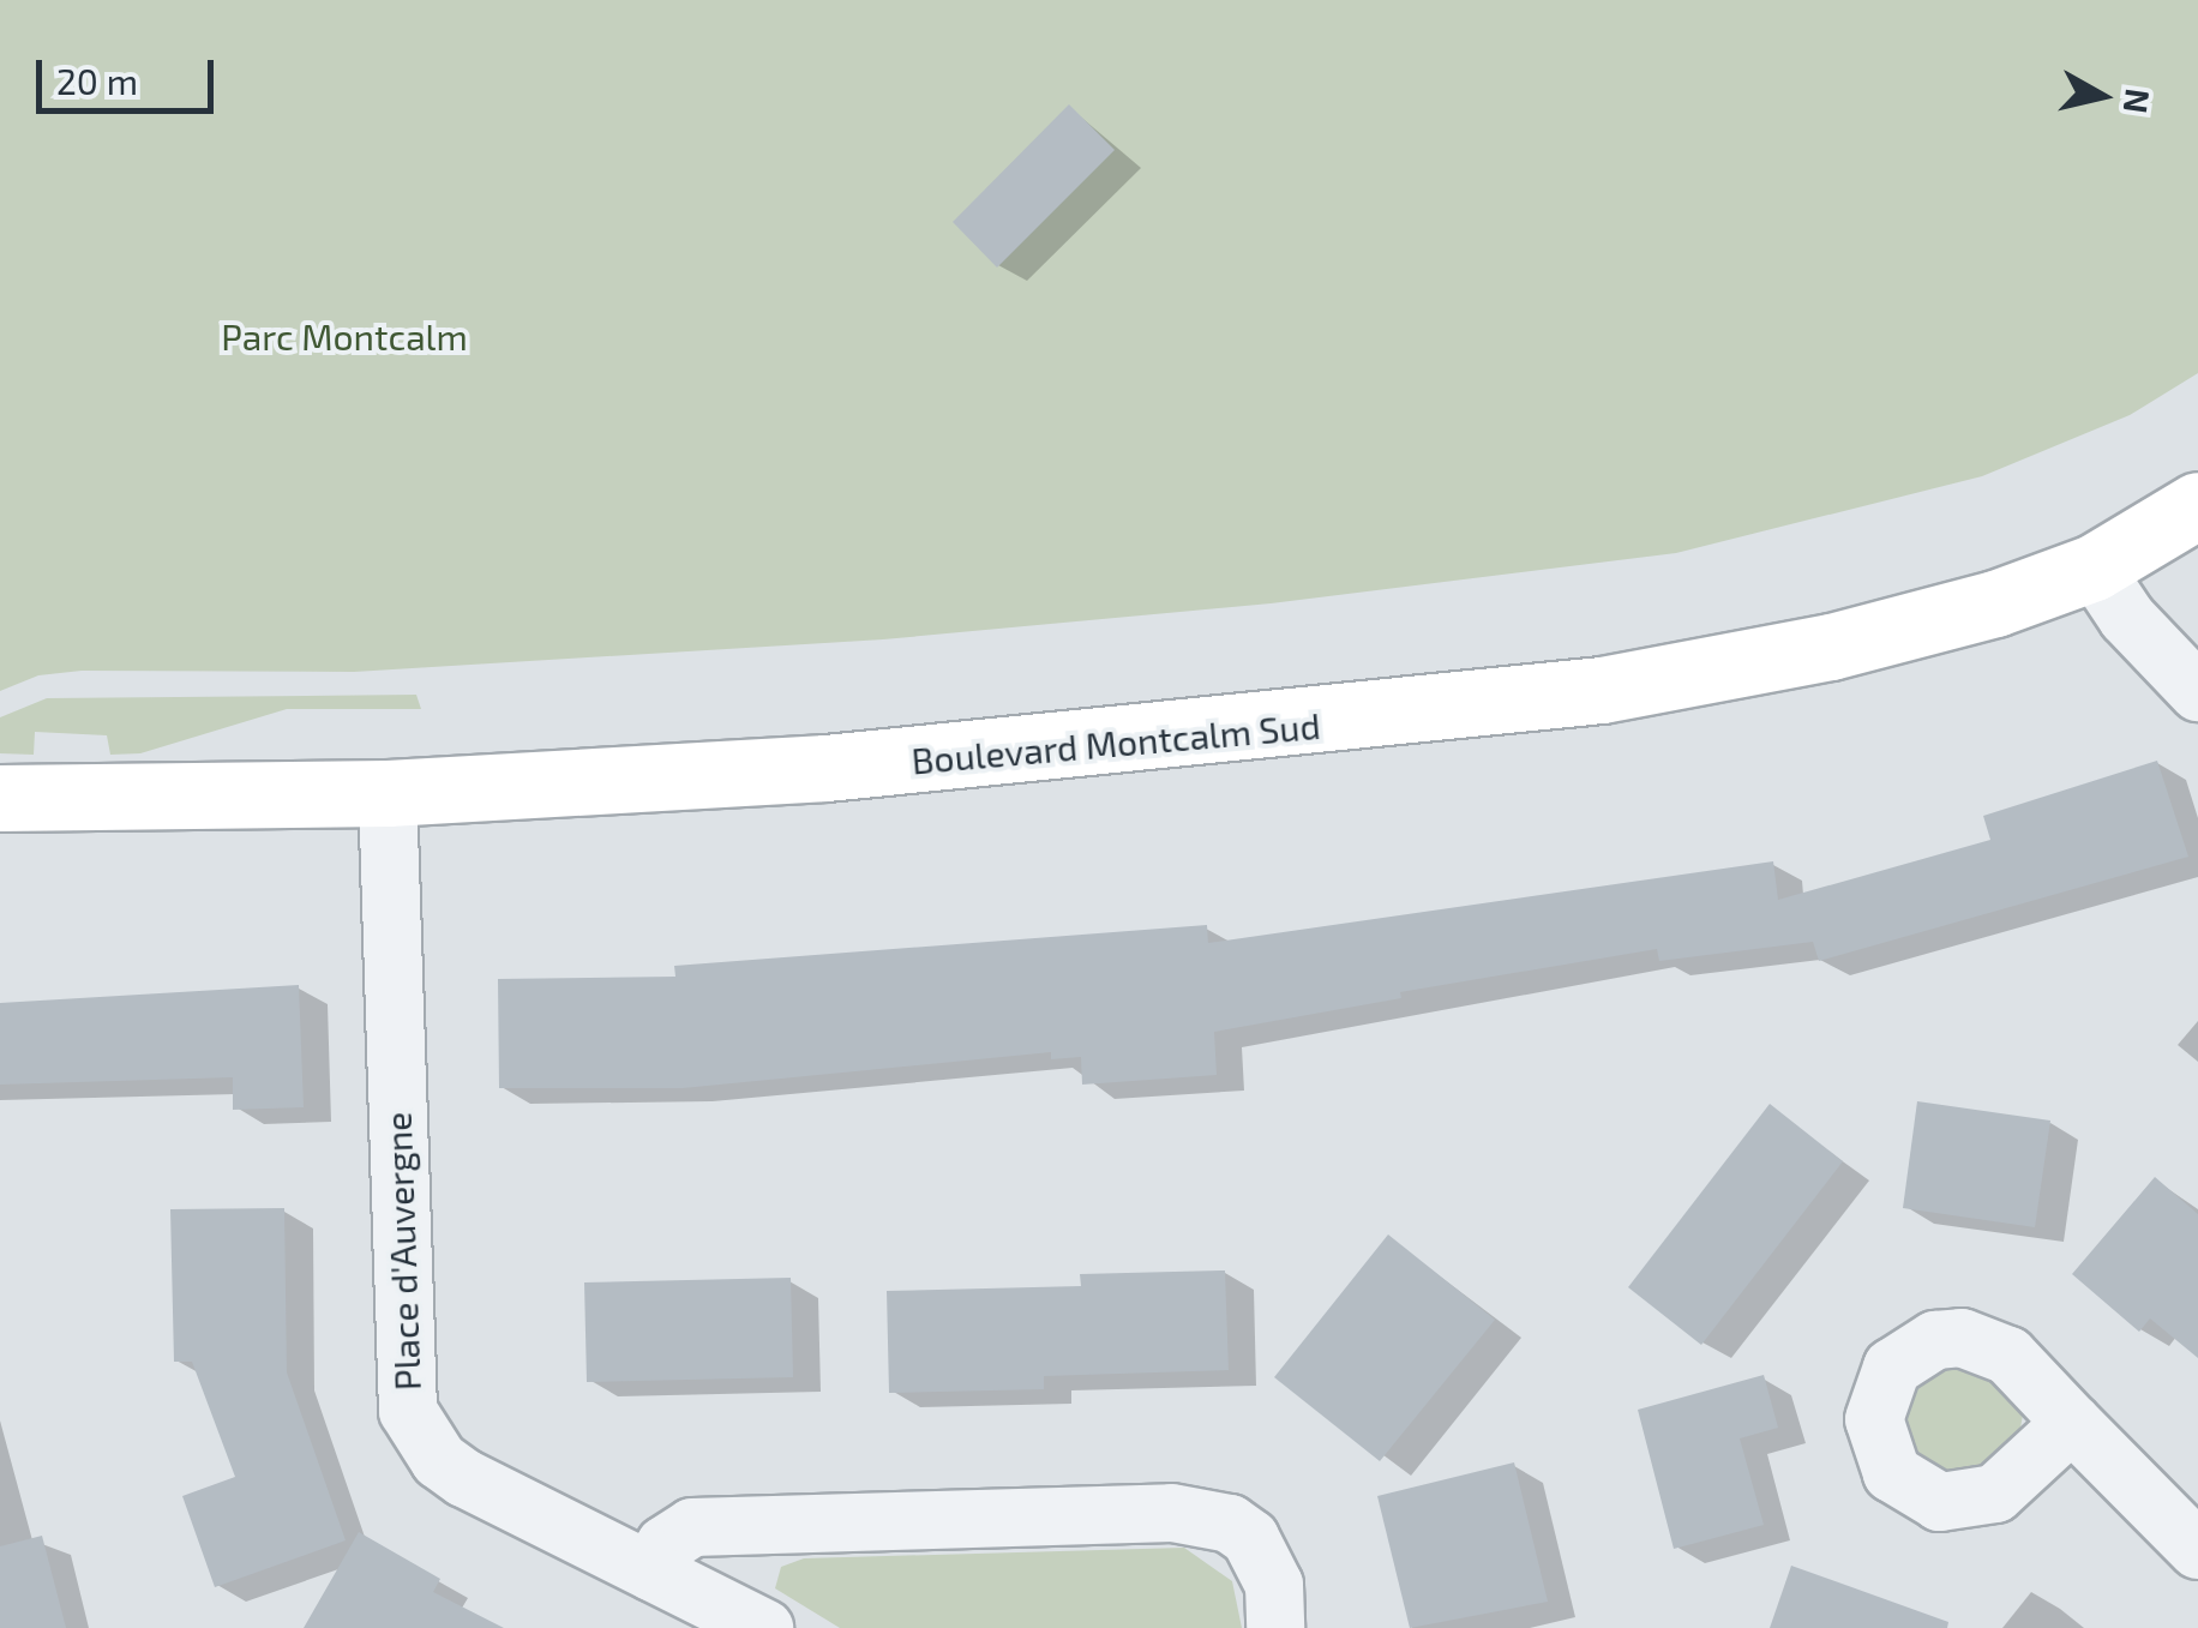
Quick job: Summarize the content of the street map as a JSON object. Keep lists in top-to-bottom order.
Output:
{
  "streets": {
    "street": ["Boulevard Montcalm Sud", "Place d'Auvergne"]
  },
  "crossings": [
    ["Boulevard Montcalm Sud", "Place d'Auvergne"]
  ],
  "parks": ["Parc Montcalm"],
  "scale_bar": "20 m",
  "north": "right"
}
